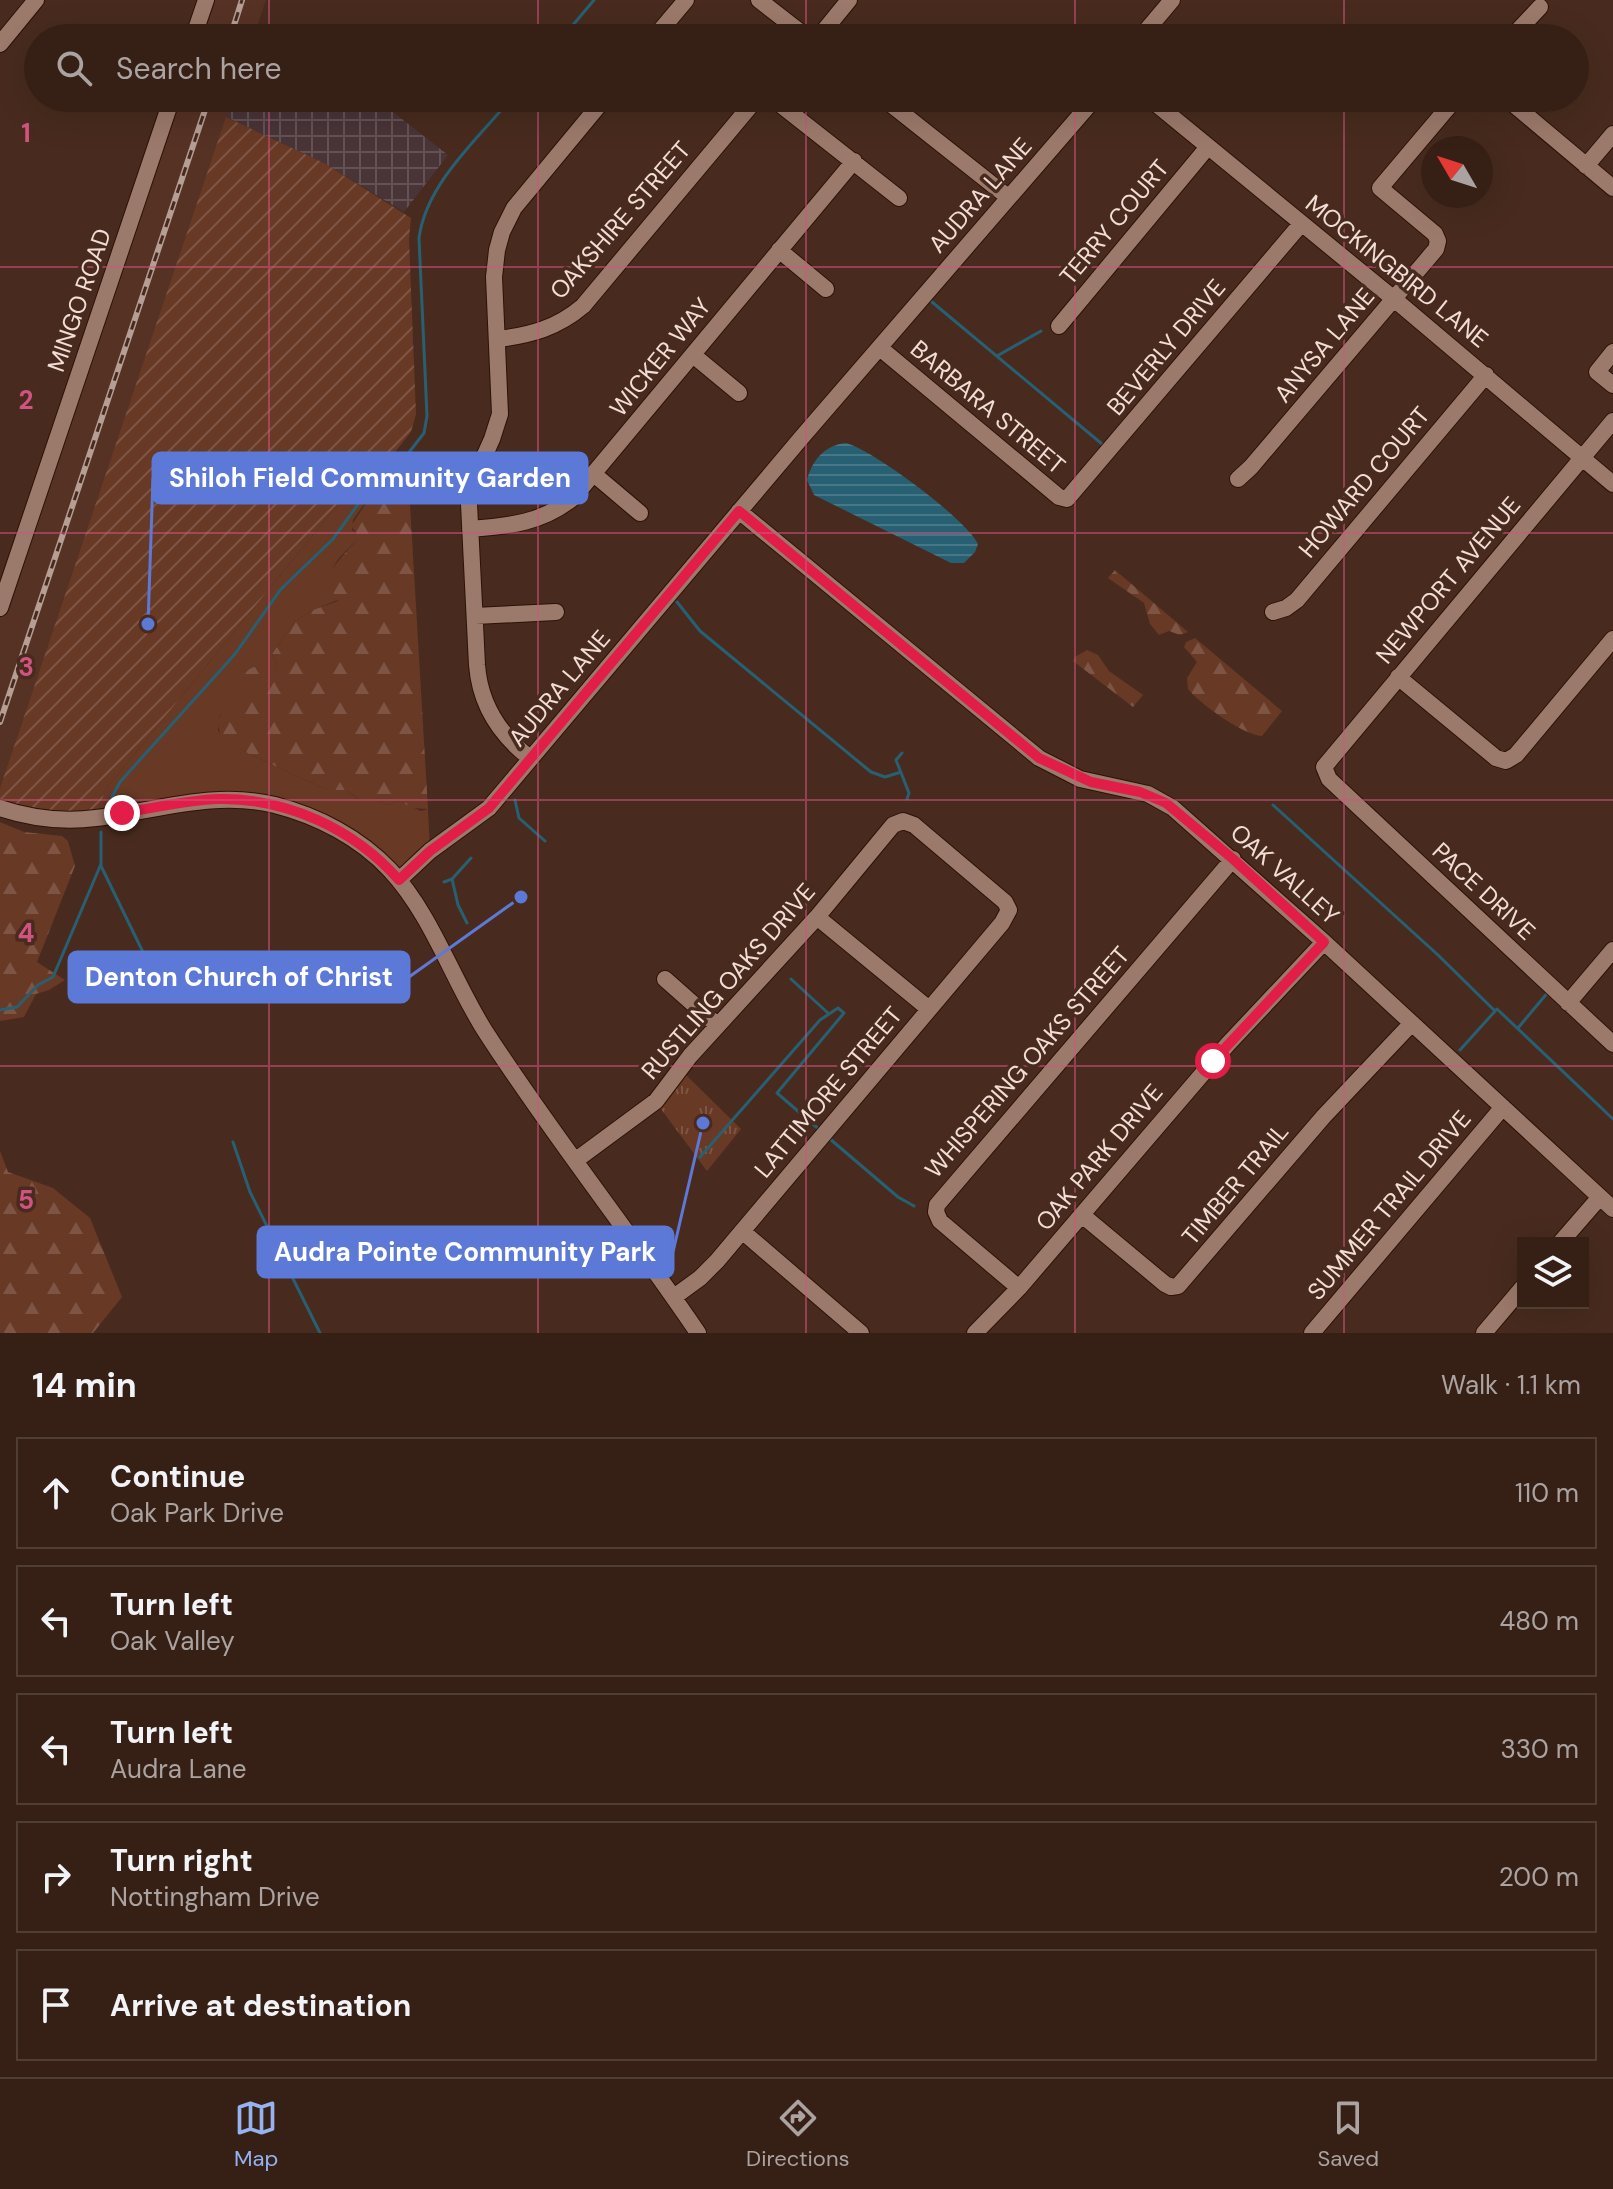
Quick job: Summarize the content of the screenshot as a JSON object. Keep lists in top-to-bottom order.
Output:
{
  "streets": {
    "street": [
      "AUDRA LANE",
      "OAKSHIRE STREET",
      "TERRY COURT",
      "MOCKINGBIRD LANE",
      "MINGO ROAD",
      "ANYSA LANE",
      "BEVERLY DRIVE",
      "WICKER WAY",
      "BARBARA STREET",
      "HOWARD COURT",
      "NEWPORT AVENUE",
      "OAK VALLEY",
      "PACE DRIVE",
      "RUSTLING OAKS DRIVE",
      "WHISPERING OAKS STREET",
      "LATTIMORE STREET",
      "OAK PARK DRIVE",
      "TIMBER TRAIL",
      "SUMMER TRAIL DRIVE"
    ]
  },
  "crossings": [
    ["AUDRA LANE", "BARBARA STREET"],
    ["AUDRA LANE", "OAK VALLEY"],
    ["TERRY COURT", "MOCKINGBIRD LANE"],
    ["MOCKINGBIRD LANE", "ANYSA LANE"],
    ["MOCKINGBIRD LANE", "BEVERLY DRIVE"],
    ["MOCKINGBIRD LANE", "HOWARD COURT"],
    ["MOCKINGBIRD LANE", "NEWPORT AVENUE"],
    ["BEVERLY DRIVE", "BARBARA STREET"],
    ["NEWPORT AVENUE", "PACE DRIVE"],
    ["OAK VALLEY", "WHISPERING OAKS STREET"],
    ["OAK VALLEY", "OAK PARK DRIVE"],
    ["OAK VALLEY", "TIMBER TRAIL"],
    ["OAK VALLEY", "SUMMER TRAIL DRIVE"],
    ["RUSTLING OAKS DRIVE", "LATTIMORE STREET"],
    ["WHISPERING OAKS STREET", "OAK PARK DRIVE"],
    ["OAK PARK DRIVE", "TIMBER TRAIL"]
  ],
  "places": ["Shiloh Field Community Garden", "Denton Church of Christ", "Audra Pointe Community Park"],
  "north": "top left",
  "page": {
    "search": "Search here",
    "heading": ["14 min", "Walk · 1.1 km"],
    "list": [
      ["Continue", "Oak Park Drive", "110 m"],
      ["Turn left", "Oak Valley", "480 m"],
      ["Turn left", "Audra Lane", "330 m"],
      ["Turn right", "Nottingham Drive", "200 m"],
      "Arrive at destination"
    ],
    "nav": ["Map", "Directions", "Saved"]
  },
  "grid": {
    "rows": [
      "1",
      "2",
      "3",
      "4",
      "5"
    ]
  }
}
